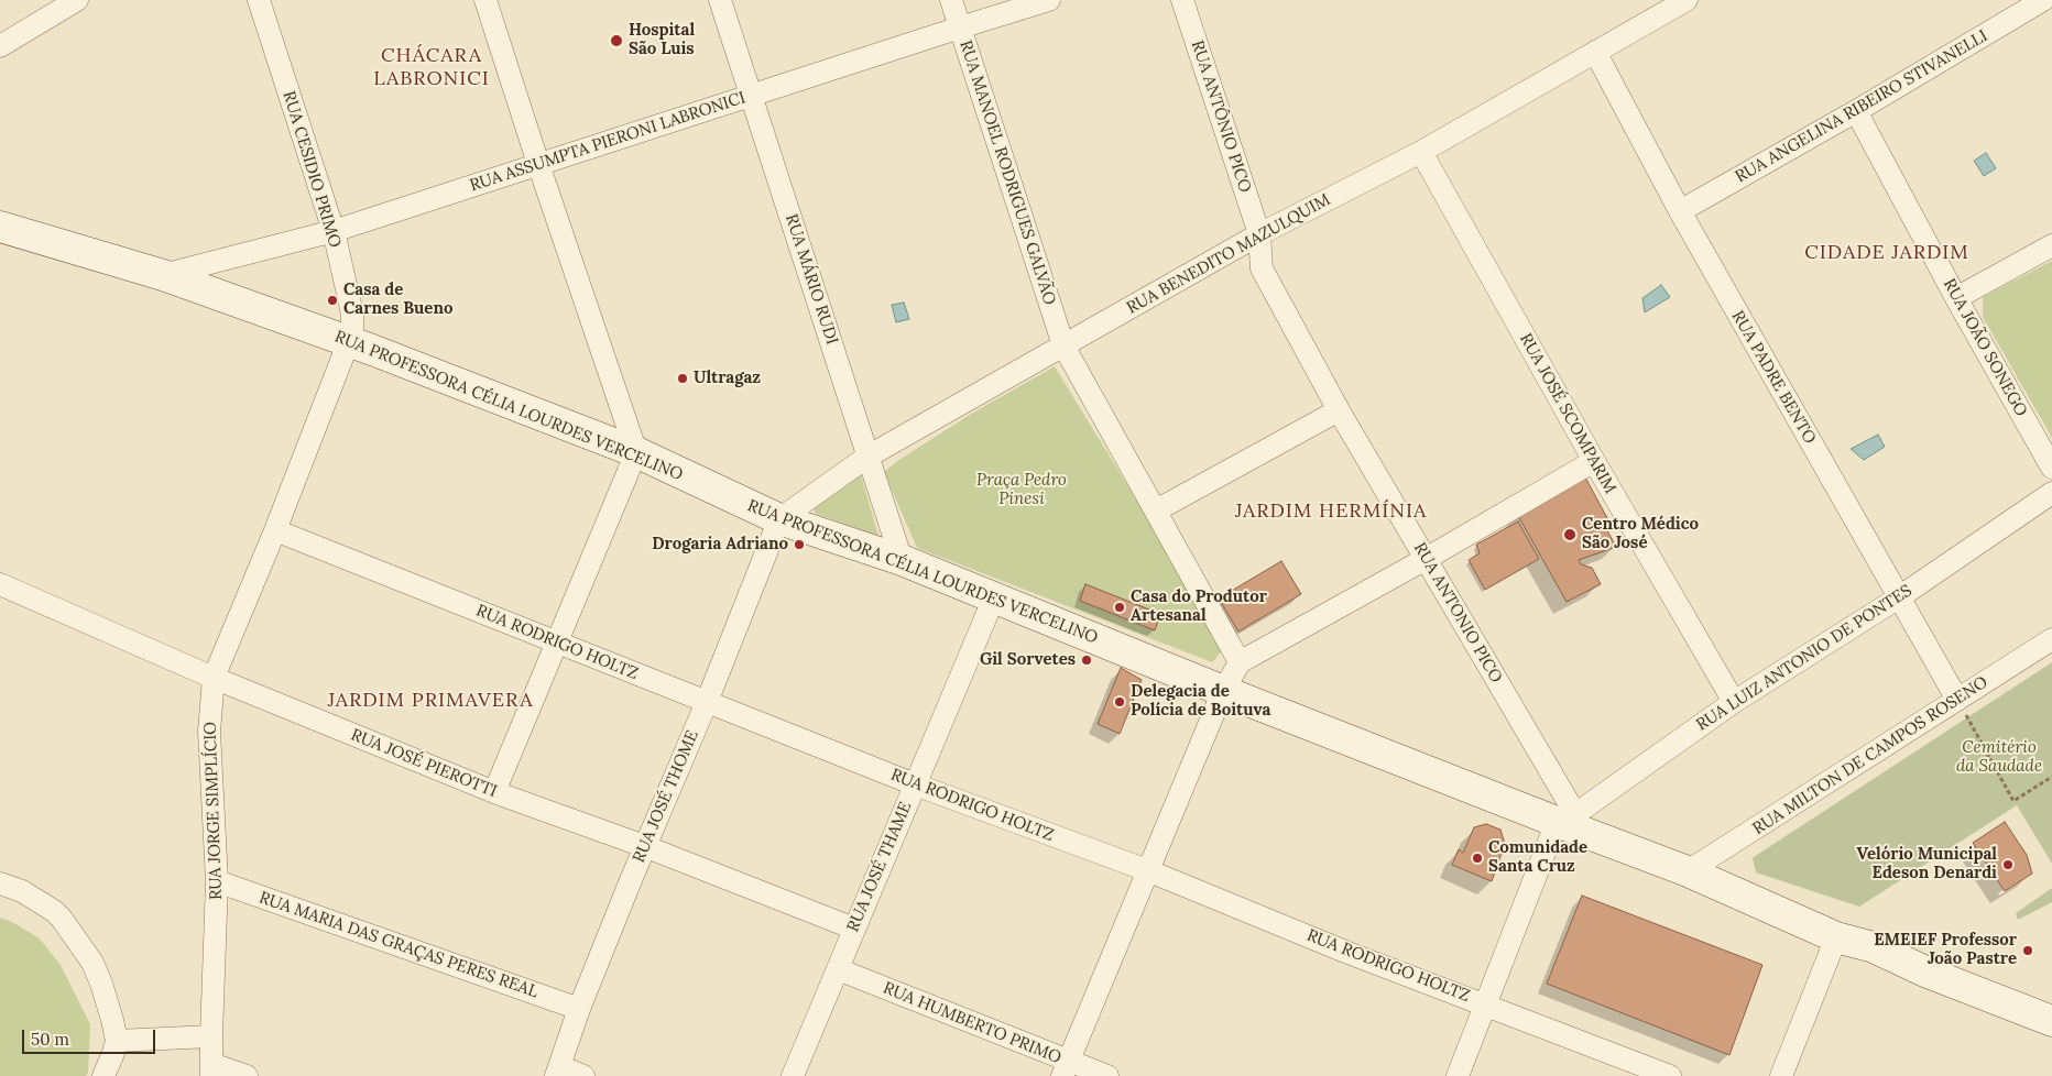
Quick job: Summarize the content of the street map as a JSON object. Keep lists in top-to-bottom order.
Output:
{
  "streets": {
    "main road": ["RUA PROFESSORA CÉLIA LOURDES VERCELINO"],
    "street": [
      "RUA ANGELINA RIBEIRO STIVANELLI",
      "RUA ANTÔNIO PICO",
      "RUA ASSUMPTA PIERONI LABRONICI",
      "RUA CESIDIO PRIMO",
      "RUA MANOEL RODRIGUES GALVÃO",
      "RUA BENEDITO MAZULQUIM",
      "RUA MÁRIO RUDI",
      "RUA JOÃO SONEGO",
      "RUA PADRE BENTO",
      "RUA JOSÉ SCOMPARIM",
      "RUA ANTONIO PICO",
      "RUA RODRIGO HOLTZ",
      "RUA LUIZ ANTONIO DE PONTES",
      "RUA MILTON DE CAMPOS ROSENO",
      "RUA JOSÉ PIEROTTI",
      "RUA JOSÉ THOME",
      "RUA JORGE SIMPLÍCIO",
      "RUA JOSÉ THAME",
      "RUA MARIA DAS GRAÇAS PERES REAL",
      "RUA HUMBERTO PRIMO"
    ]
  },
  "crossings": [
    ["RUA ANGELINA RIBEIRO STIVANELLI", "RUA JOÃO SONEGO"],
    ["RUA ANGELINA RIBEIRO STIVANELLI", "RUA PADRE BENTO"],
    ["RUA ANTÔNIO PICO", "RUA BENEDITO MAZULQUIM"],
    ["RUA ANTÔNIO PICO", "RUA ANTONIO PICO"],
    ["RUA ASSUMPTA PIERONI LABRONICI", "RUA CESIDIO PRIMO"],
    ["RUA ASSUMPTA PIERONI LABRONICI", "RUA MANOEL RODRIGUES GALVÃO"],
    ["RUA ASSUMPTA PIERONI LABRONICI", "RUA MÁRIO RUDI"],
    ["RUA ASSUMPTA PIERONI LABRONICI", "RUA PROFESSORA CÉLIA LOURDES VERCELINO"],
    ["RUA CESIDIO PRIMO", "RUA PROFESSORA CÉLIA LOURDES VERCELINO"],
    ["RUA CESIDIO PRIMO", "RUA JORGE SIMPLÍCIO"],
    ["RUA MANOEL RODRIGUES GALVÃO", "RUA BENEDITO MAZULQUIM"],
    ["RUA BENEDITO MAZULQUIM", "RUA MÁRIO RUDI"],
    ["RUA BENEDITO MAZULQUIM", "RUA PADRE BENTO"],
    ["RUA BENEDITO MAZULQUIM", "RUA PROFESSORA CÉLIA LOURDES VERCELINO"],
    ["RUA BENEDITO MAZULQUIM", "RUA JOSÉ SCOMPARIM"],
    ["RUA BENEDITO MAZULQUIM", "RUA ANTONIO PICO"],
    ["RUA BENEDITO MAZULQUIM", "RUA JOSÉ THOME"],
    ["RUA MÁRIO RUDI", "RUA PROFESSORA CÉLIA LOURDES VERCELINO"],
    ["RUA PADRE BENTO", "RUA LUIZ ANTONIO DE PONTES"],
    ["RUA PADRE BENTO", "RUA MILTON DE CAMPOS ROSENO"],
    ["RUA PROFESSORA CÉLIA LOURDES VERCELINO", "RUA ANTONIO PICO"],
    ["RUA PROFESSORA CÉLIA LOURDES VERCELINO", "RUA LUIZ ANTONIO DE PONTES"],
    ["RUA PROFESSORA CÉLIA LOURDES VERCELINO", "RUA MILTON DE CAMPOS ROSENO"],
    ["RUA PROFESSORA CÉLIA LOURDES VERCELINO", "RUA JOSÉ THOME"],
    ["RUA PROFESSORA CÉLIA LOURDES VERCELINO", "RUA JORGE SIMPLÍCIO"],
    ["RUA PROFESSORA CÉLIA LOURDES VERCELINO", "RUA JOSÉ THAME"],
    ["RUA JOSÉ SCOMPARIM", "RUA LUIZ ANTONIO DE PONTES"],
    ["RUA ANTONIO PICO", "RUA LUIZ ANTONIO DE PONTES"],
    ["RUA RODRIGO HOLTZ", "RUA JOSÉ THOME"],
    ["RUA RODRIGO HOLTZ", "RUA JORGE SIMPLÍCIO"],
    ["RUA RODRIGO HOLTZ", "RUA JOSÉ THAME"],
    ["RUA JOSÉ PIEROTTI", "RUA JOSÉ THOME"],
    ["RUA JOSÉ PIEROTTI", "RUA JORGE SIMPLÍCIO"],
    ["RUA JOSÉ PIEROTTI", "RUA JOSÉ THAME"],
    ["RUA JOSÉ THOME", "RUA MARIA DAS GRAÇAS PERES REAL"],
    ["RUA JORGE SIMPLÍCIO", "RUA MARIA DAS GRAÇAS PERES REAL"],
    ["RUA JOSÉ THAME", "RUA HUMBERTO PRIMO"]
  ],
  "districts": [
    "CHÁCARA LABRONICI",
    "CIDADE JARDIM",
    "JARDIM HERMÍNIA",
    "JARDIM PRIMAVERA"
  ],
  "parks": ["Praça Pedro Pinesi", "Cemitério da Saudade"],
  "places": [
    "Hospital São Luis",
    "Casa de Carnes Bueno",
    "Ultragaz",
    "Centro Médico São José",
    "Drogaria Adriano",
    "Casa do Produtor Artesanal",
    "Gil Sorvetes",
    "Delegacia de Polícia de Boituva",
    "Comunidade Santa Cruz",
    "Velório Municipal Edeson Denardi",
    "EMEIEF Professor João Pastre"
  ],
  "scale_bar": "50 m"
}
